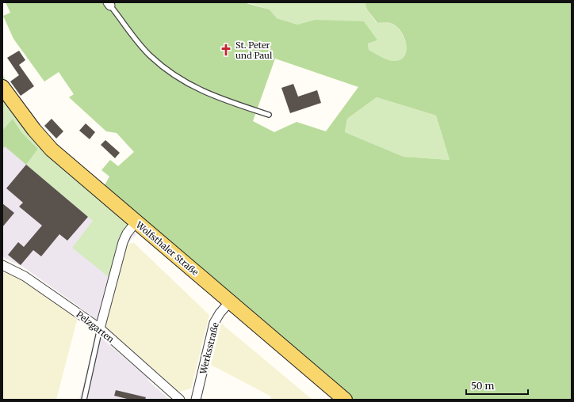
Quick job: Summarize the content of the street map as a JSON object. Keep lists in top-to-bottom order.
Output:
{
  "streets": {
    "main road": ["Wolfsthaler Straße"],
    "street": ["Pelzgarten", "Werksstraße"]
  },
  "crossings": [
    ["Wolfsthaler Straße", "Werksstraße"]
  ],
  "places": {
    "church": ["St. Peter und Paul"]
  },
  "scale_bar": "50 m"
}
